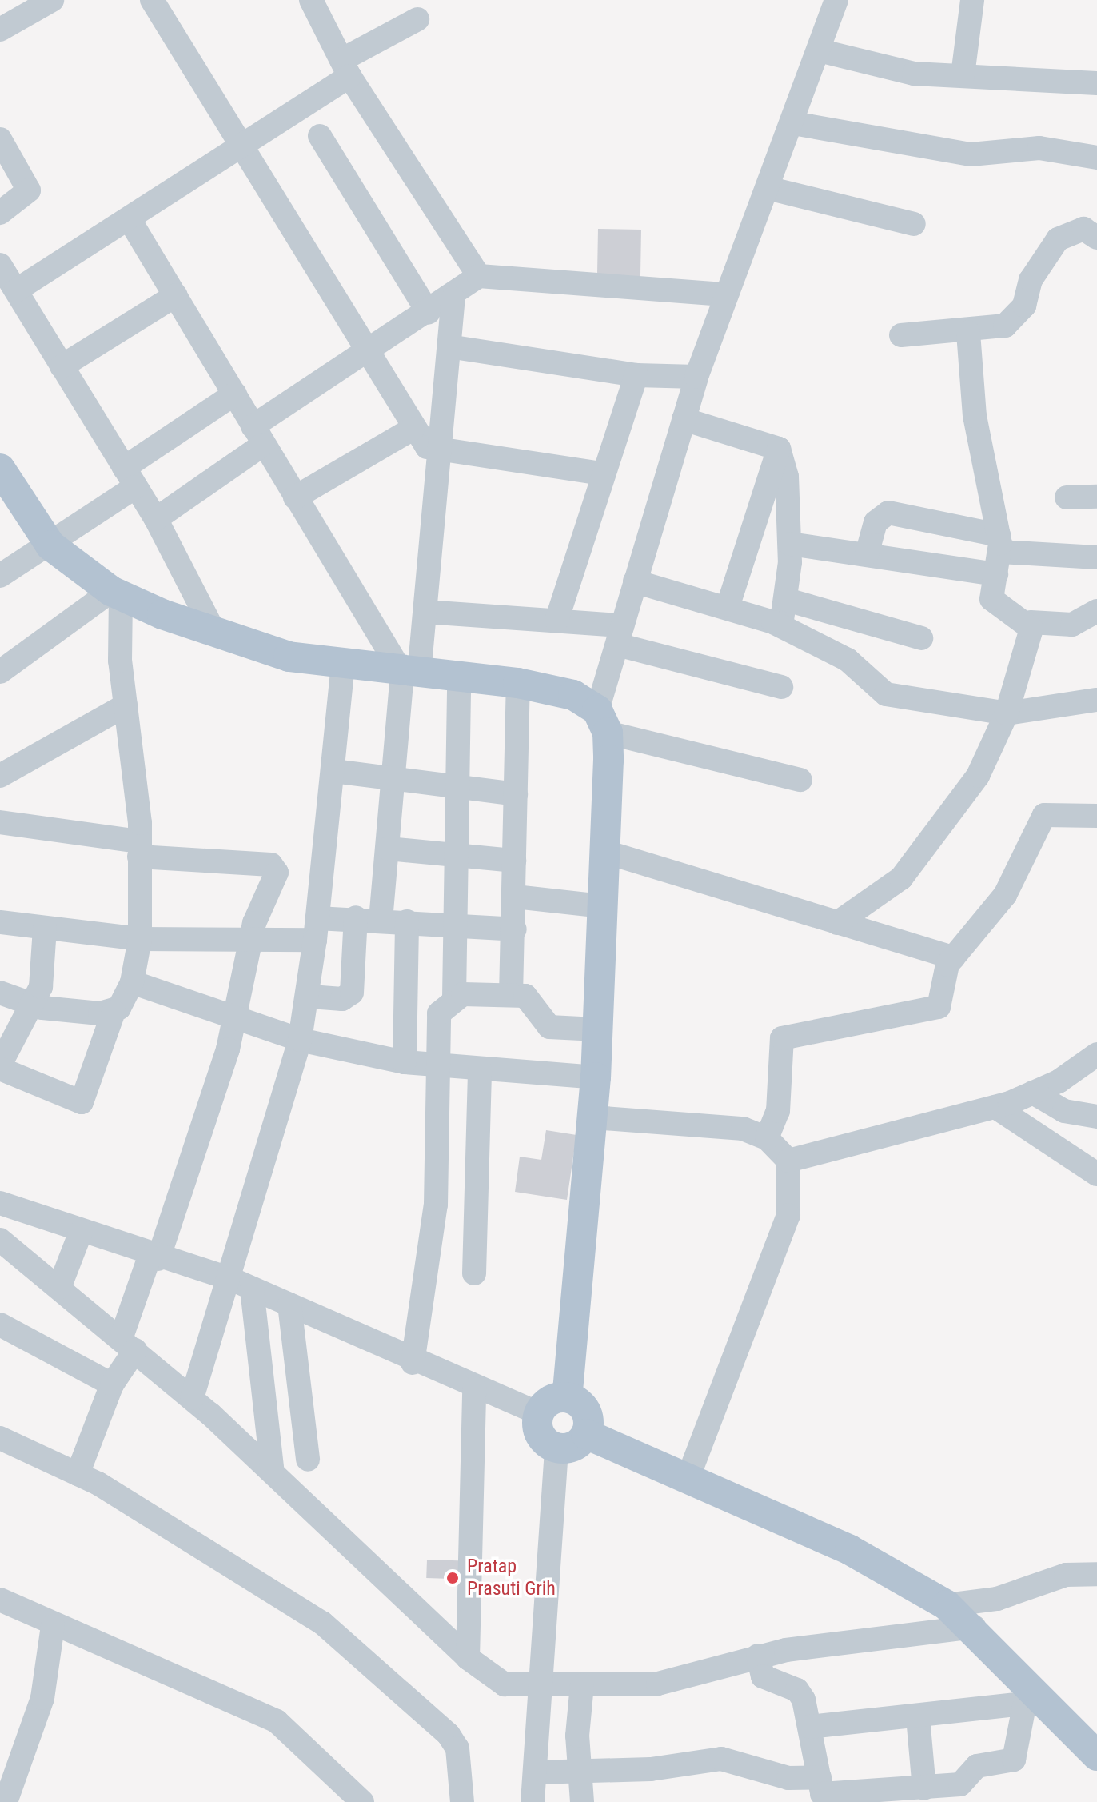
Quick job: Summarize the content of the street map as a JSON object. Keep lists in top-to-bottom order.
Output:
{
  "places": ["Pratap Prasuti Grih"]
}
